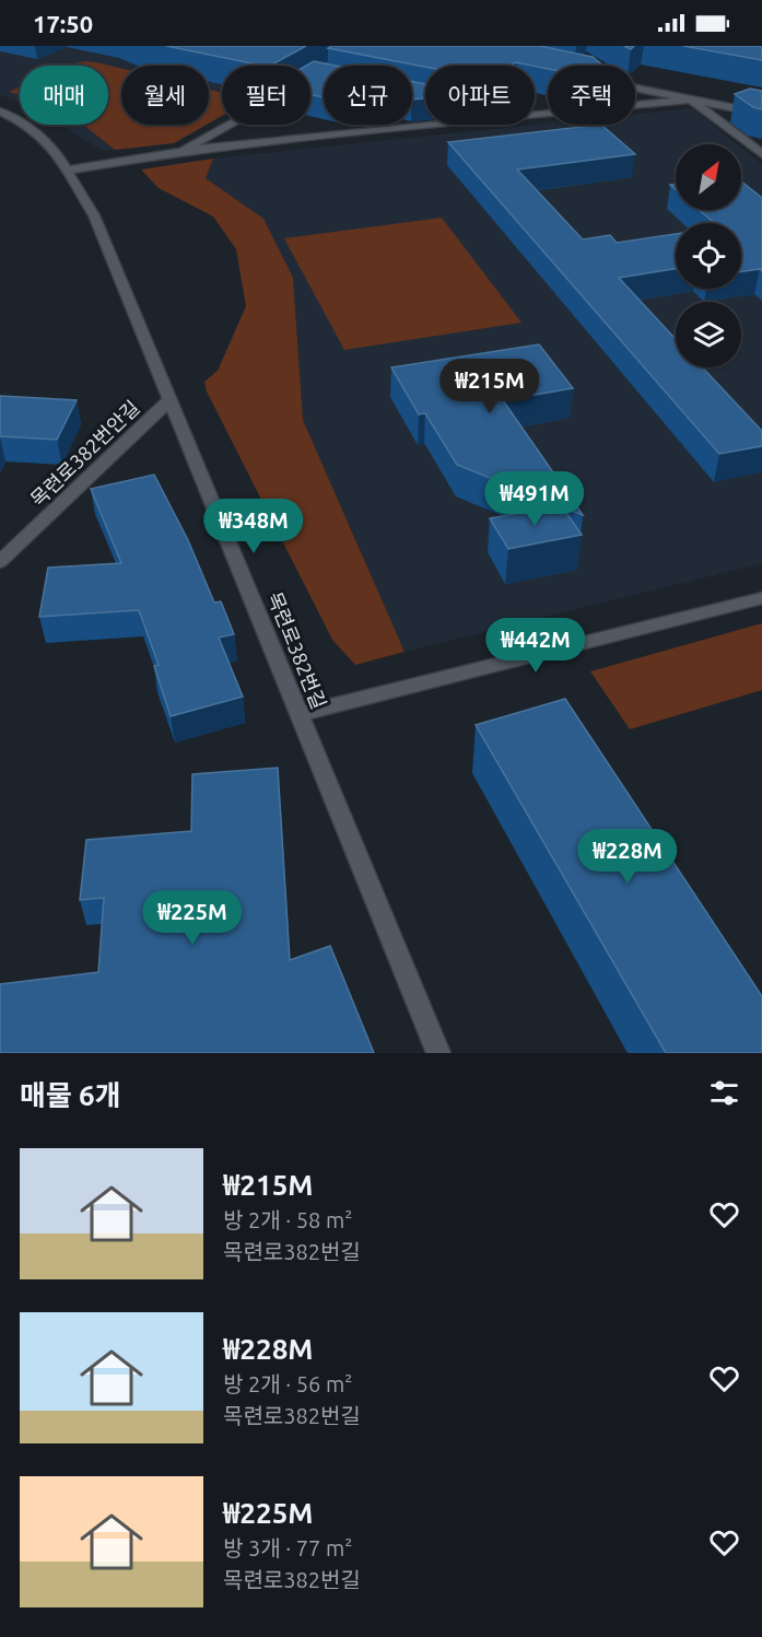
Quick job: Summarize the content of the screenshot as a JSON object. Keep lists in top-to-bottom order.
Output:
{
  "streets": {
    "street": ["목련로382번안길", "목련로382번길"]
  },
  "crossings": [
    ["목련로382번안길", "목련로382번길"]
  ],
  "north": "top right",
  "page": {
    "status": "17:50",
    "chip": [
      "매매",
      "월세",
      "필터",
      "신규",
      "아파트",
      "주택"
    ],
    "price": [
      "₩215M",
      "₩491M",
      "₩348M",
      "₩442M",
      "₩228M",
      "₩225M"
    ],
    "heading": "매물 6개",
    "list": [
      {
        "name": "₩215M",
        "note": "방 2개 · 58 m² · 목련로382번길"
      },
      {
        "name": "₩228M",
        "note": "방 2개 · 56 m² · 목련로382번길"
      },
      {
        "name": "₩225M",
        "note": "방 3개 · 77 m² · 목련로382번길"
      }
    ]
  }
}
